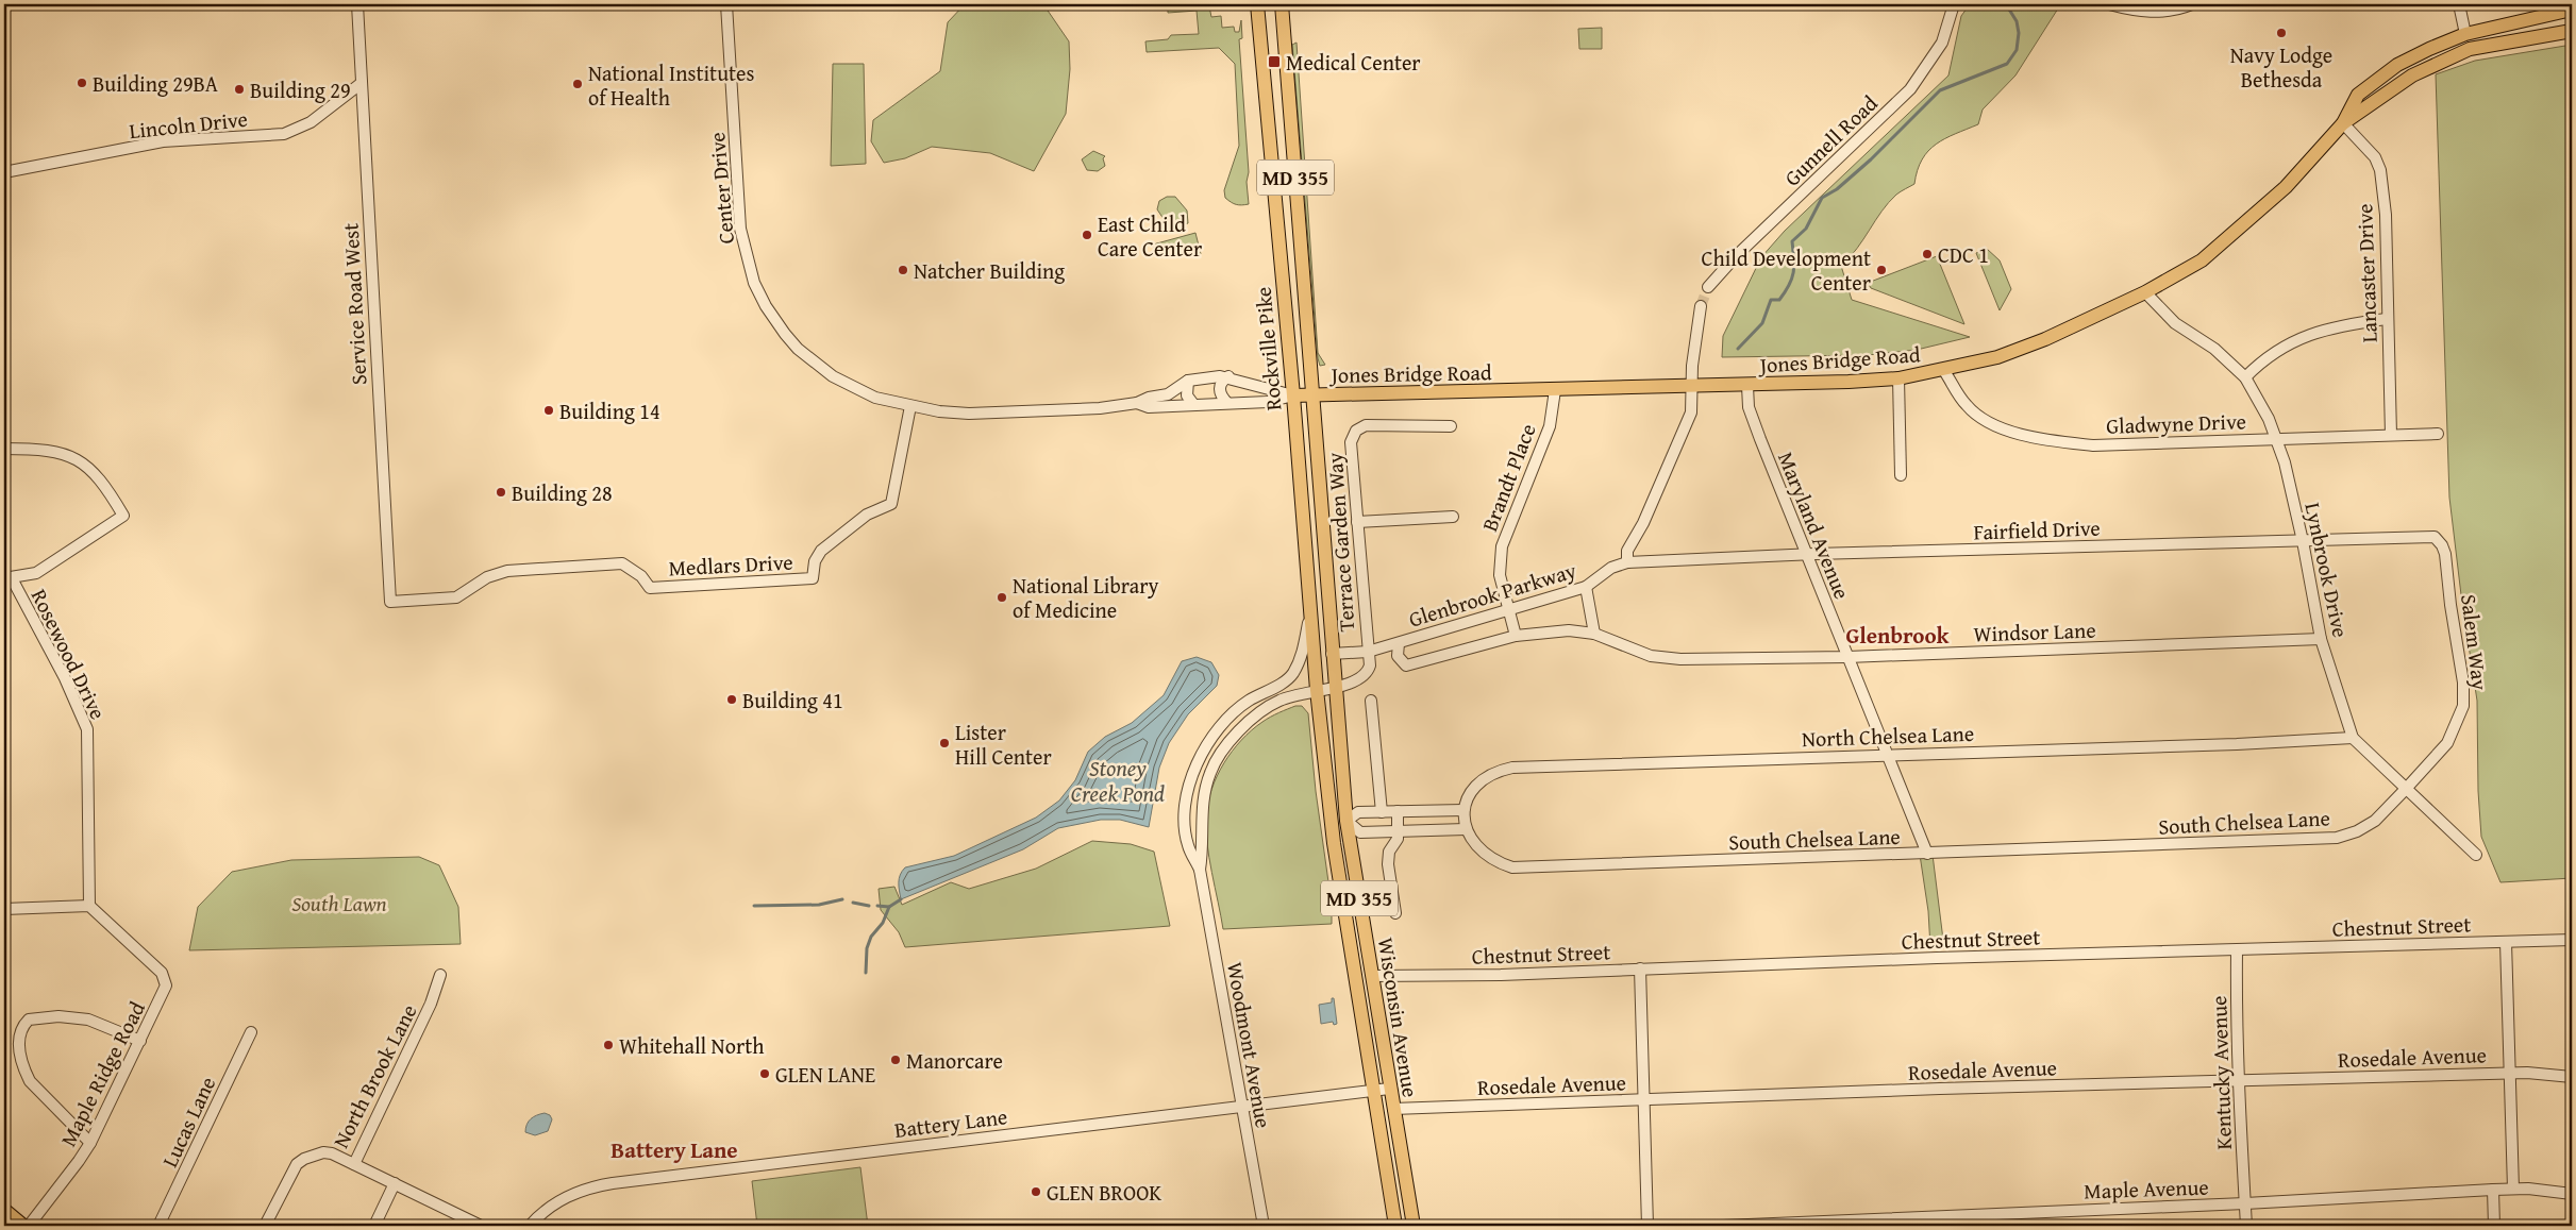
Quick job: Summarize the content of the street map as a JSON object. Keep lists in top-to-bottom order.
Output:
{
  "streets": {
    "main road": [
      "MD 355",
      "Rockville Pike",
      "Jones Bridge Road",
      "Wisconsin Avenue"
    ],
    "street": [
      "Lincoln Drive",
      "Gunnell Road",
      "Center Drive",
      "Lancaster Drive",
      "Service Road West",
      "Gladwyne Drive",
      "Brandt Place",
      "Maryland Avenue",
      "Fairfield Drive",
      "Terrace Garden Way",
      "Medlars Drive",
      "Lynbrook Drive",
      "Glenbrook Parkway",
      "Windsor Lane",
      "Salem Way",
      "Rosewood Drive",
      "North Chelsea Lane",
      "South Chelsea Lane",
      "Chestnut Street",
      "Woodmont Avenue",
      "Rosedale Avenue",
      "Kentucky Avenue",
      "Maple Ridge Road",
      "North Brook Lane",
      "Lucas Lane",
      "Battery Lane",
      "Maple Avenue"
    ]
  },
  "crossings": [
    ["Lincoln Drive", "Service Road West"],
    ["Center Drive", "Rockville Pike"],
    ["Center Drive", "Jones Bridge Road"],
    ["Center Drive", "Medlars Drive"],
    ["Lancaster Drive", "Jones Bridge Road"],
    ["Lancaster Drive", "Gladwyne Drive"],
    ["Service Road West", "Medlars Drive"],
    ["Rockville Pike", "Jones Bridge Road"],
    ["Rockville Pike", "Terrace Garden Way"],
    ["Rockville Pike", "Glenbrook Parkway"],
    ["Rockville Pike", "Wisconsin Avenue"],
    ["Rockville Pike", "Woodmont Avenue"],
    ["Jones Bridge Road", "Gladwyne Drive"],
    ["Jones Bridge Road", "Brandt Place"],
    ["Jones Bridge Road", "Maryland Avenue"],
    ["Jones Bridge Road", "Lynbrook Drive"],
    ["Gladwyne Drive", "Lynbrook Drive"],
    ["Brandt Place", "Glenbrook Parkway"],
    ["Maryland Avenue", "Fairfield Drive"],
    ["Maryland Avenue", "Windsor Lane"],
    ["Maryland Avenue", "North Chelsea Lane"],
    ["Maryland Avenue", "South Chelsea Lane"],
    ["Fairfield Drive", "Lynbrook Drive"],
    ["Fairfield Drive", "Glenbrook Parkway"],
    ["Fairfield Drive", "Salem Way"],
    ["Terrace Garden Way", "Glenbrook Parkway"],
    ["Terrace Garden Way", "Wisconsin Avenue"],
    ["Terrace Garden Way", "Woodmont Avenue"],
    ["Lynbrook Drive", "Windsor Lane"],
    ["Lynbrook Drive", "Salem Way"],
    ["Lynbrook Drive", "North Chelsea Lane"],
    ["Lynbrook Drive", "South Chelsea Lane"],
    ["Glenbrook Parkway", "Windsor Lane"],
    ["Salem Way", "South Chelsea Lane"],
    ["Rosewood Drive", "Maple Ridge Road"],
    ["Chestnut Street", "Wisconsin Avenue"],
    ["Chestnut Street", "Kentucky Avenue"],
    ["Wisconsin Avenue", "Woodmont Avenue"],
    ["Wisconsin Avenue", "Rosedale Avenue"],
    ["Wisconsin Avenue", "Battery Lane"],
    ["Woodmont Avenue", "Battery Lane"],
    ["Rosedale Avenue", "Kentucky Avenue"],
    ["Kentucky Avenue", "Maple Avenue"]
  ],
  "districts": ["Glenbrook", "Battery Lane"],
  "water": ["Stoney Creek Pond"],
  "parks": ["South Lawn"],
  "places": {
    "other": [
      "Navy Lodge Bethesda",
      "Building 29BA",
      "National Institutes of Health",
      "Building 29",
      "East Child Care Center",
      "CDC 1",
      "Natcher Building",
      "Child Development Center",
      "Building 14",
      "Building 28",
      "National Library of Medicine",
      "Building 41",
      "Lister Hill Center",
      "Whitehall North",
      "Manorcare",
      "GLEN LANE",
      "GLEN BROOK"
    ],
    "transit": ["Medical Center"]
  }
}
